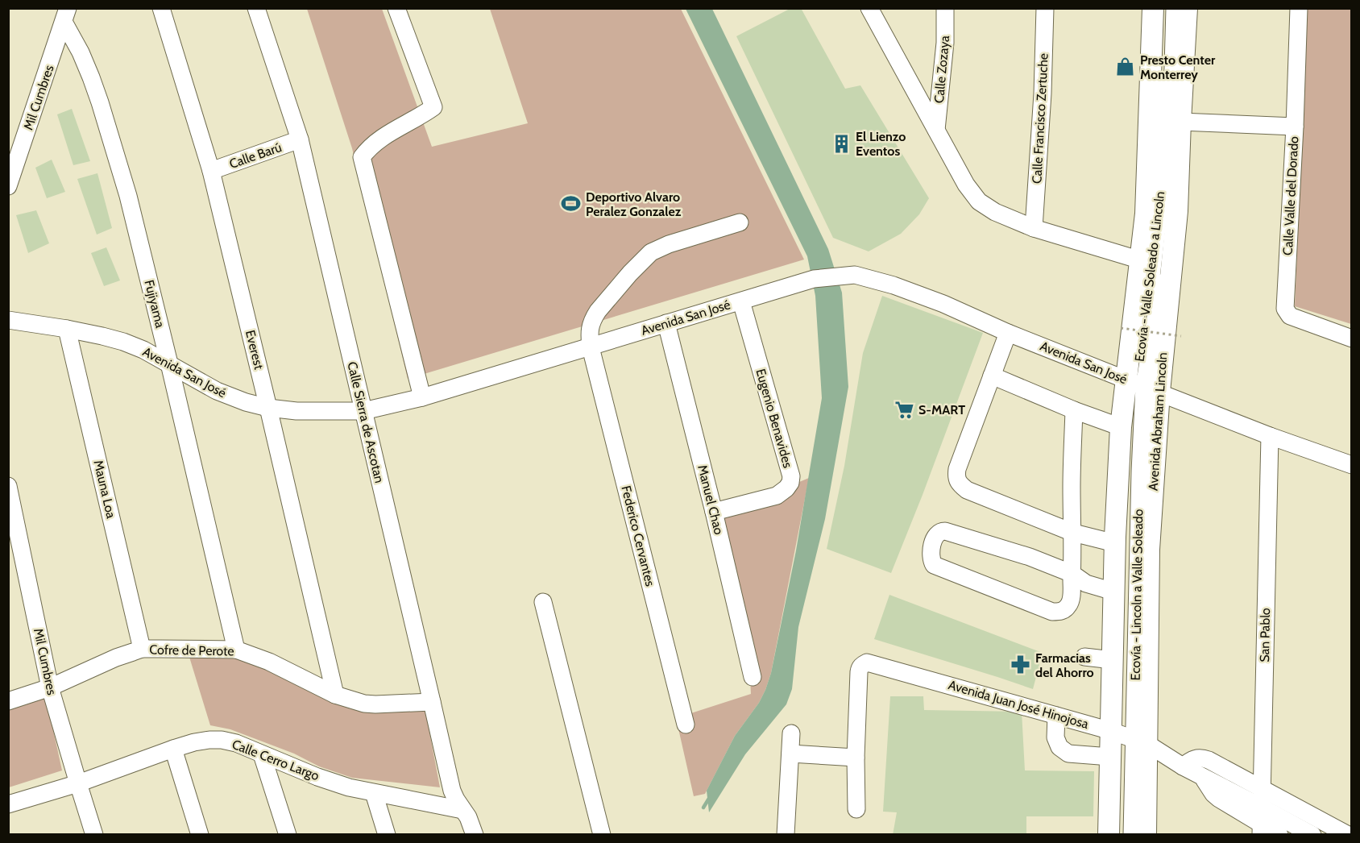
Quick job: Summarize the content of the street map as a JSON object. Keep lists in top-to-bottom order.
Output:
{
  "streets": {
    "main road": ["Avenida Abraham Lincoln"],
    "street": [
      "Calle Zozaya",
      "Mil Cumbres",
      "Calle Francisco Zertuche",
      "Calle Barú",
      "Calle Valle del Dorado",
      "Ecovía - Valle Soleado a Lincoln",
      "Fujiyama",
      "Avenida San José",
      "Everest",
      "Eugenio Benavides",
      "Calle Sierra de Ascotan",
      "Mauna Loa",
      "Manuel Chao",
      "Federico Cervantes",
      "San Pablo",
      "Cofre de Perote",
      "Avenida Juan José Hinojosa",
      "Calle Cerro Largo"
    ]
  },
  "crossings": [
    ["Mil Cumbres", "Fujiyama"],
    ["Mil Cumbres", "Cofre de Perote"],
    ["Mil Cumbres", "Calle Cerro Largo"],
    ["Calle Barú", "Everest"],
    ["Calle Barú", "Calle Sierra de Ascotan"],
    ["Ecovía - Valle Soleado a Lincoln", "Avenida San José"],
    ["Ecovía - Valle Soleado a Lincoln", "Avenida Abraham Lincoln"],
    ["Fujiyama", "Avenida San José"],
    ["Fujiyama", "Cofre de Perote"],
    ["Avenida San José", "Everest"],
    ["Avenida San José", "Eugenio Benavides"],
    ["Avenida San José", "Avenida Abraham Lincoln"],
    ["Avenida San José", "Calle Sierra de Ascotan"],
    ["Avenida San José", "Mauna Loa"],
    ["Avenida San José", "Manuel Chao"],
    ["Avenida San José", "Federico Cervantes"],
    ["Avenida San José", "San Pablo"],
    ["Everest", "Cofre de Perote"],
    ["Eugenio Benavides", "Manuel Chao"],
    ["Avenida Abraham Lincoln", "Avenida Juan José Hinojosa"],
    ["Calle Sierra de Ascotan", "Cofre de Perote"],
    ["Calle Sierra de Ascotan", "Calle Cerro Largo"],
    ["Mauna Loa", "Cofre de Perote"],
    ["San Pablo", "Avenida Juan José Hinojosa"]
  ],
  "places": {
    "shop": ["Presto Center Monterrey"],
    "building": ["El Lienzo Eventos"],
    "sports": ["Deportivo Alvaro Peralez Gonzalez"],
    "supermarket": ["S-MART"],
    "pharmacy": ["Farmacias del Ahorro"]
  }
}
